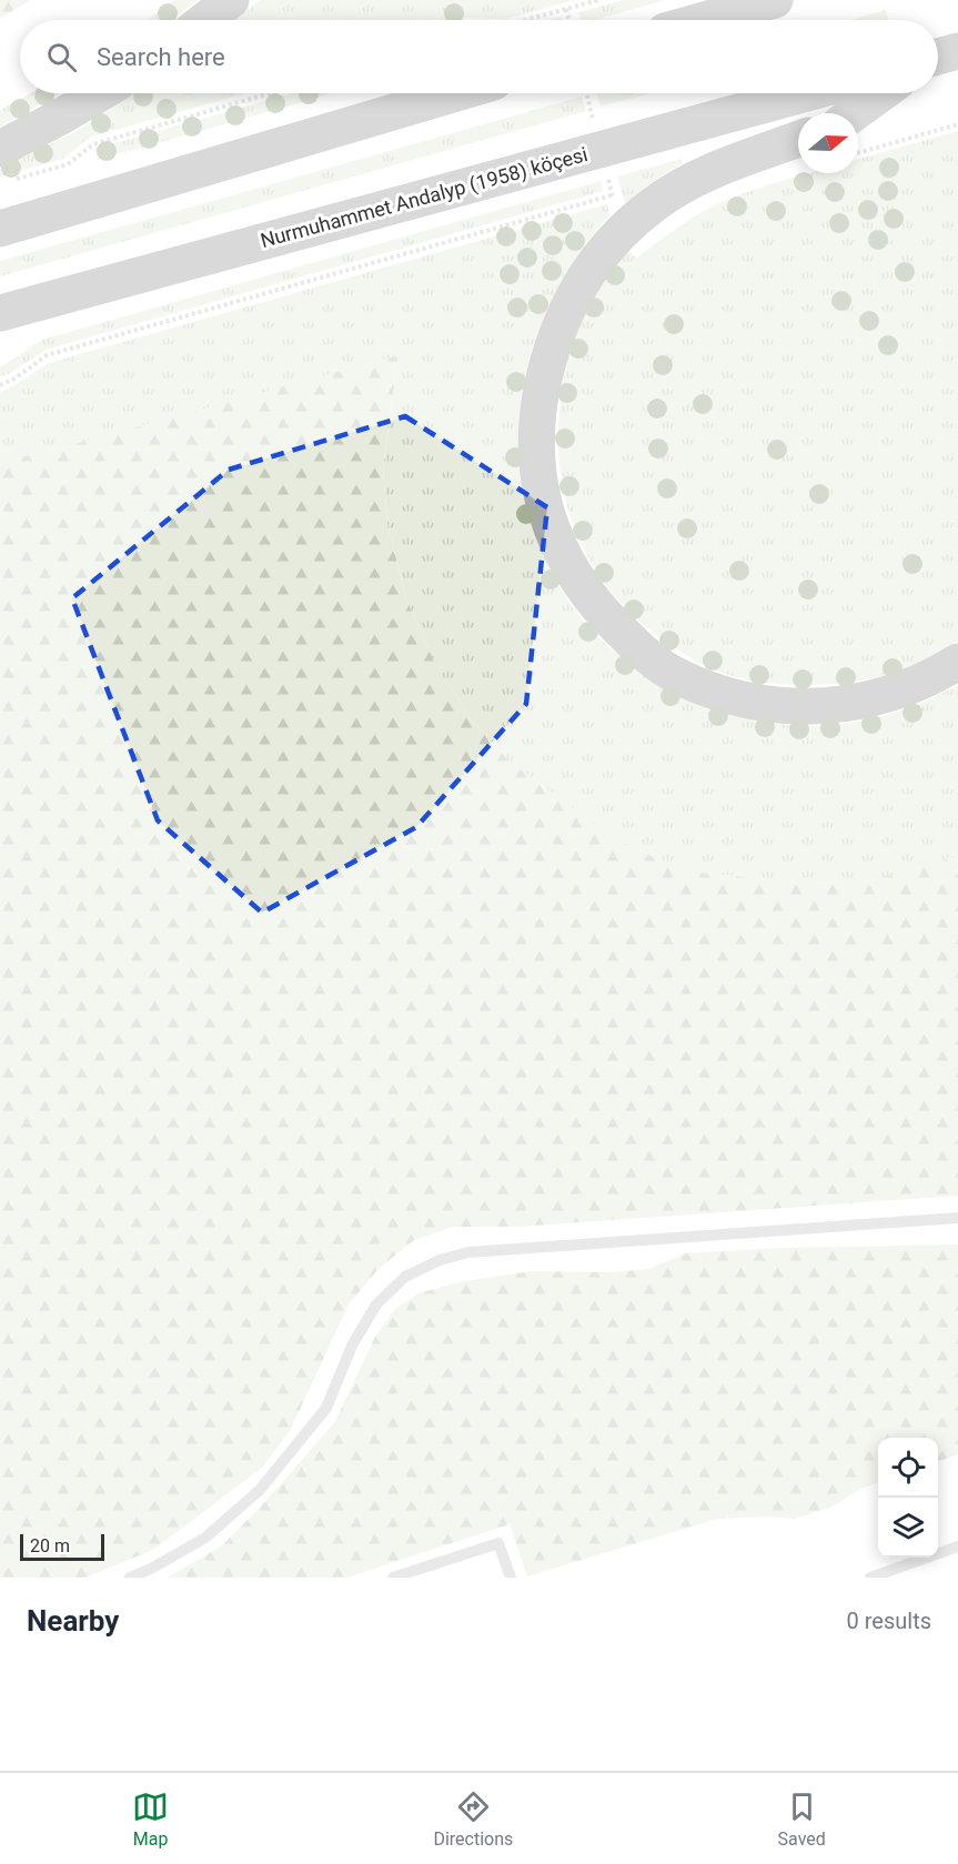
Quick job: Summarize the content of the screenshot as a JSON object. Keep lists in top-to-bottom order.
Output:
{
  "streets": {
    "main road": ["Nurmuhammet Andalyp (1958) köçesi"]
  },
  "scale_bar": "20 m",
  "north": "right",
  "page": {
    "search": "Search here",
    "scale": "20 m",
    "heading": ["Nearby", "0 results"],
    "nav": ["Map", "Directions", "Saved"]
  }
}
